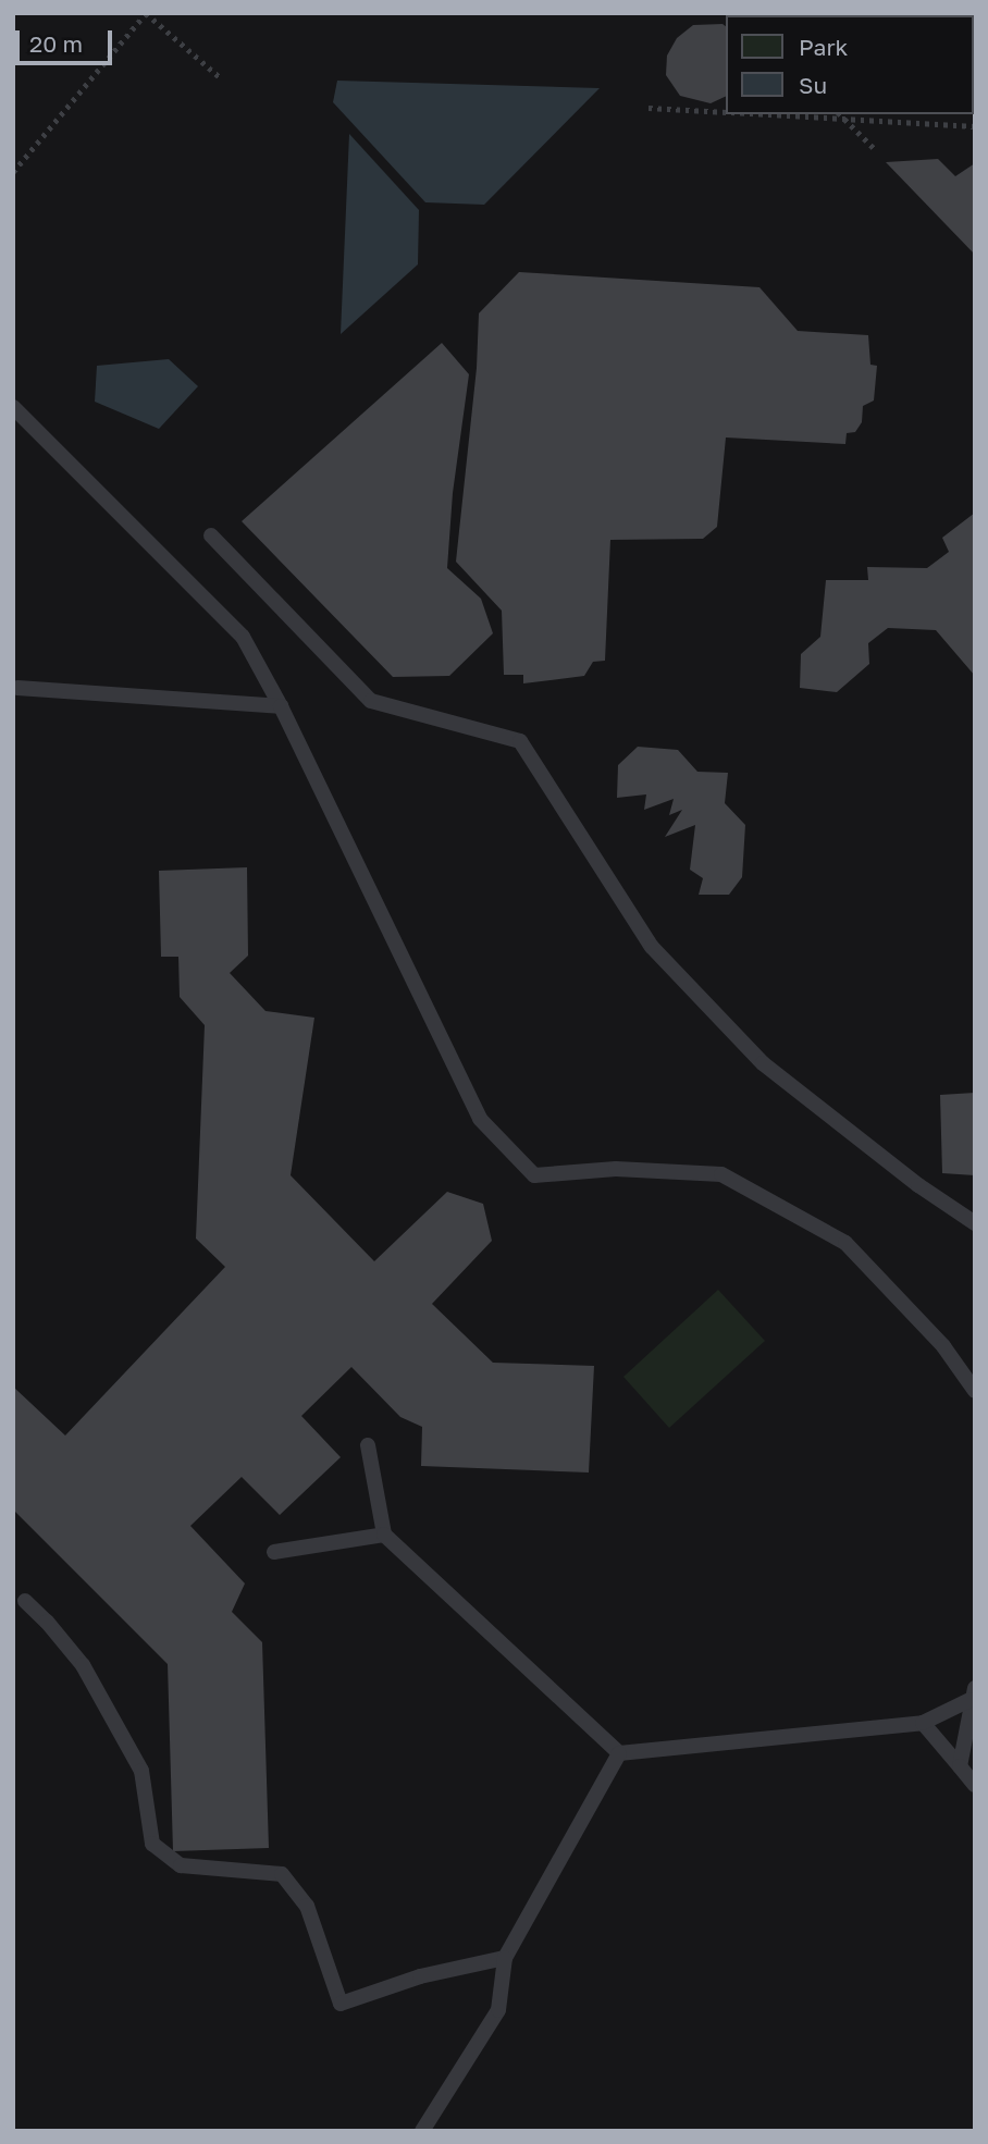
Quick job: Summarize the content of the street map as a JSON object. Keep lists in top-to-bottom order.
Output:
{
  "legend": ["Park", "Su"],
  "scale_bar": "20 m"
}
